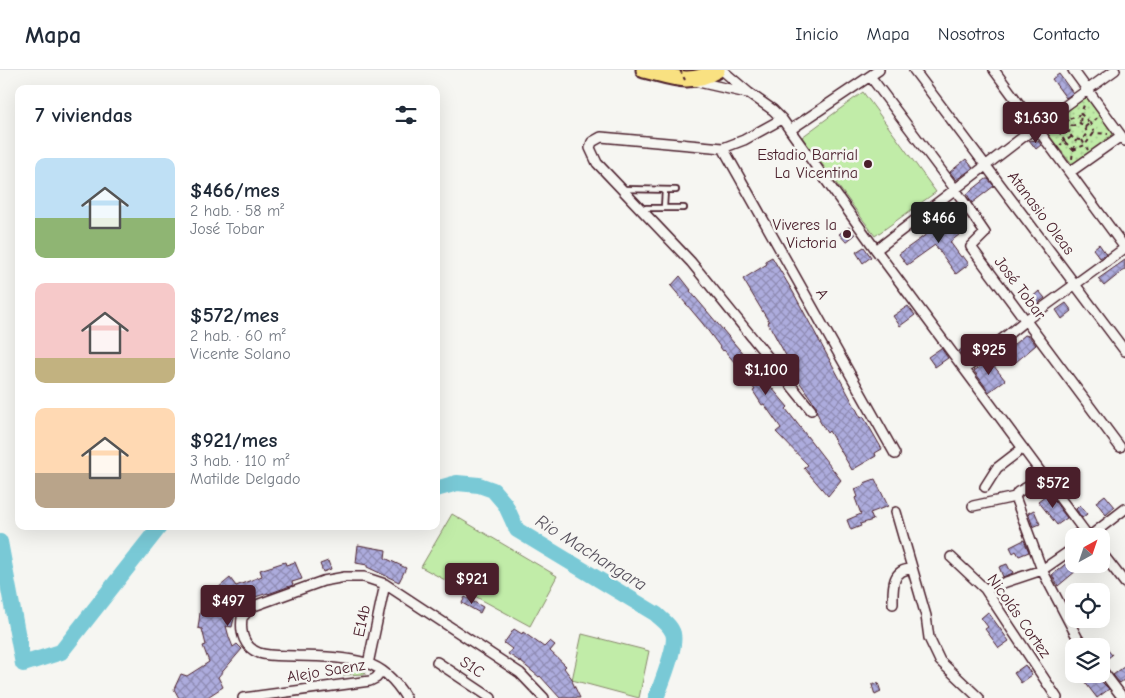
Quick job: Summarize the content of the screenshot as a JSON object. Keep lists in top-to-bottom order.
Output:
{
  "streets": {
    "street": [
      "Atanasio Oleas",
      "José Tobar",
      "A",
      "Nicolás Cortez",
      "E14b",
      "S1C",
      "Alejo Saenz"
    ]
  },
  "water": ["Rio Machangara"],
  "places": ["Estadio Barrial La Vicentina", "Viveres la Victoria"],
  "north": "top right",
  "page": {
    "header": "Mapa",
    "nav": [
      "Inicio",
      "Mapa",
      "Nosotros",
      "Contacto"
    ],
    "heading": "7 viviendas",
    "price": [
      "$1,630",
      "$466",
      "$925",
      "$1,100",
      "$572",
      "$921",
      "$497"
    ],
    "list": [
      {
        "name": "$466/mes",
        "note": "2 hab. · 58 m² · José Tobar"
      },
      {
        "name": "$572/mes",
        "note": "2 hab. · 60 m² · Vicente Solano"
      },
      {
        "name": "$921/mes",
        "note": "3 hab. · 110 m² · Matilde Delgado"
      }
    ]
  }
}
